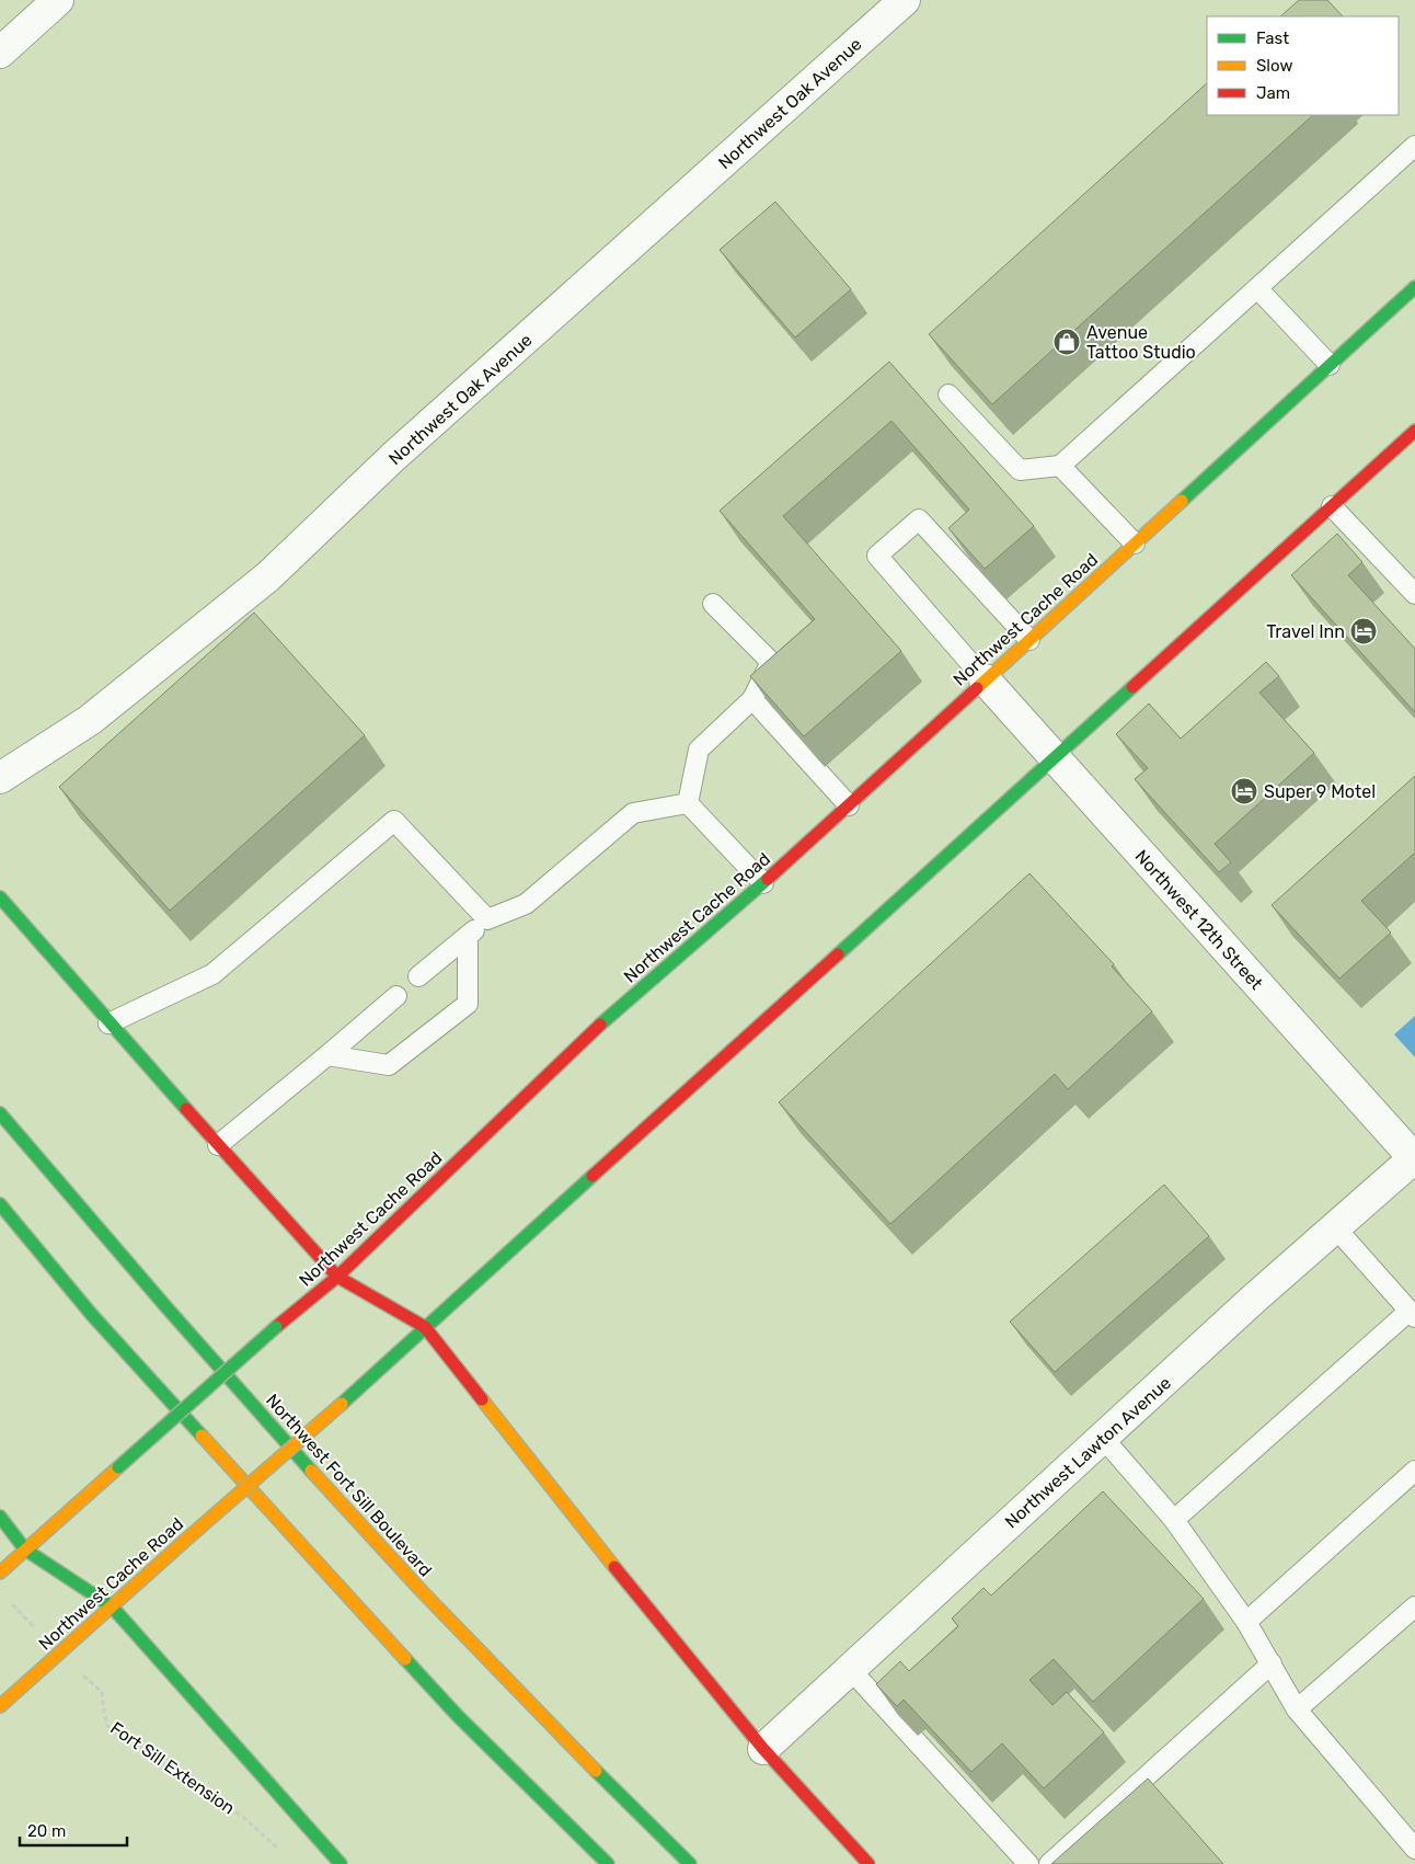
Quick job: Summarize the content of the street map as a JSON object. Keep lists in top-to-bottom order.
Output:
{
  "streets": {
    "main road": ["Northwest Cache Road", "Northwest Fort Sill Boulevard"],
    "street": ["Northwest Oak Avenue", "Northwest 12th Street", "Northwest Lawton Avenue"],
    "path": ["Fort Sill Extension"]
  },
  "crossings": [
    ["Northwest Cache Road", "Northwest 12th Street"],
    ["Northwest Cache Road", "Fort Sill Extension"],
    ["Northwest 12th Street", "Northwest Lawton Avenue"]
  ],
  "places": {
    "shop": ["Avenue Tattoo Studio"],
    "hotel": ["Travel Inn", "Super 9 Motel"]
  },
  "legend": ["Fast", "Slow", "Jam"],
  "scale_bar": "20 m"
}
